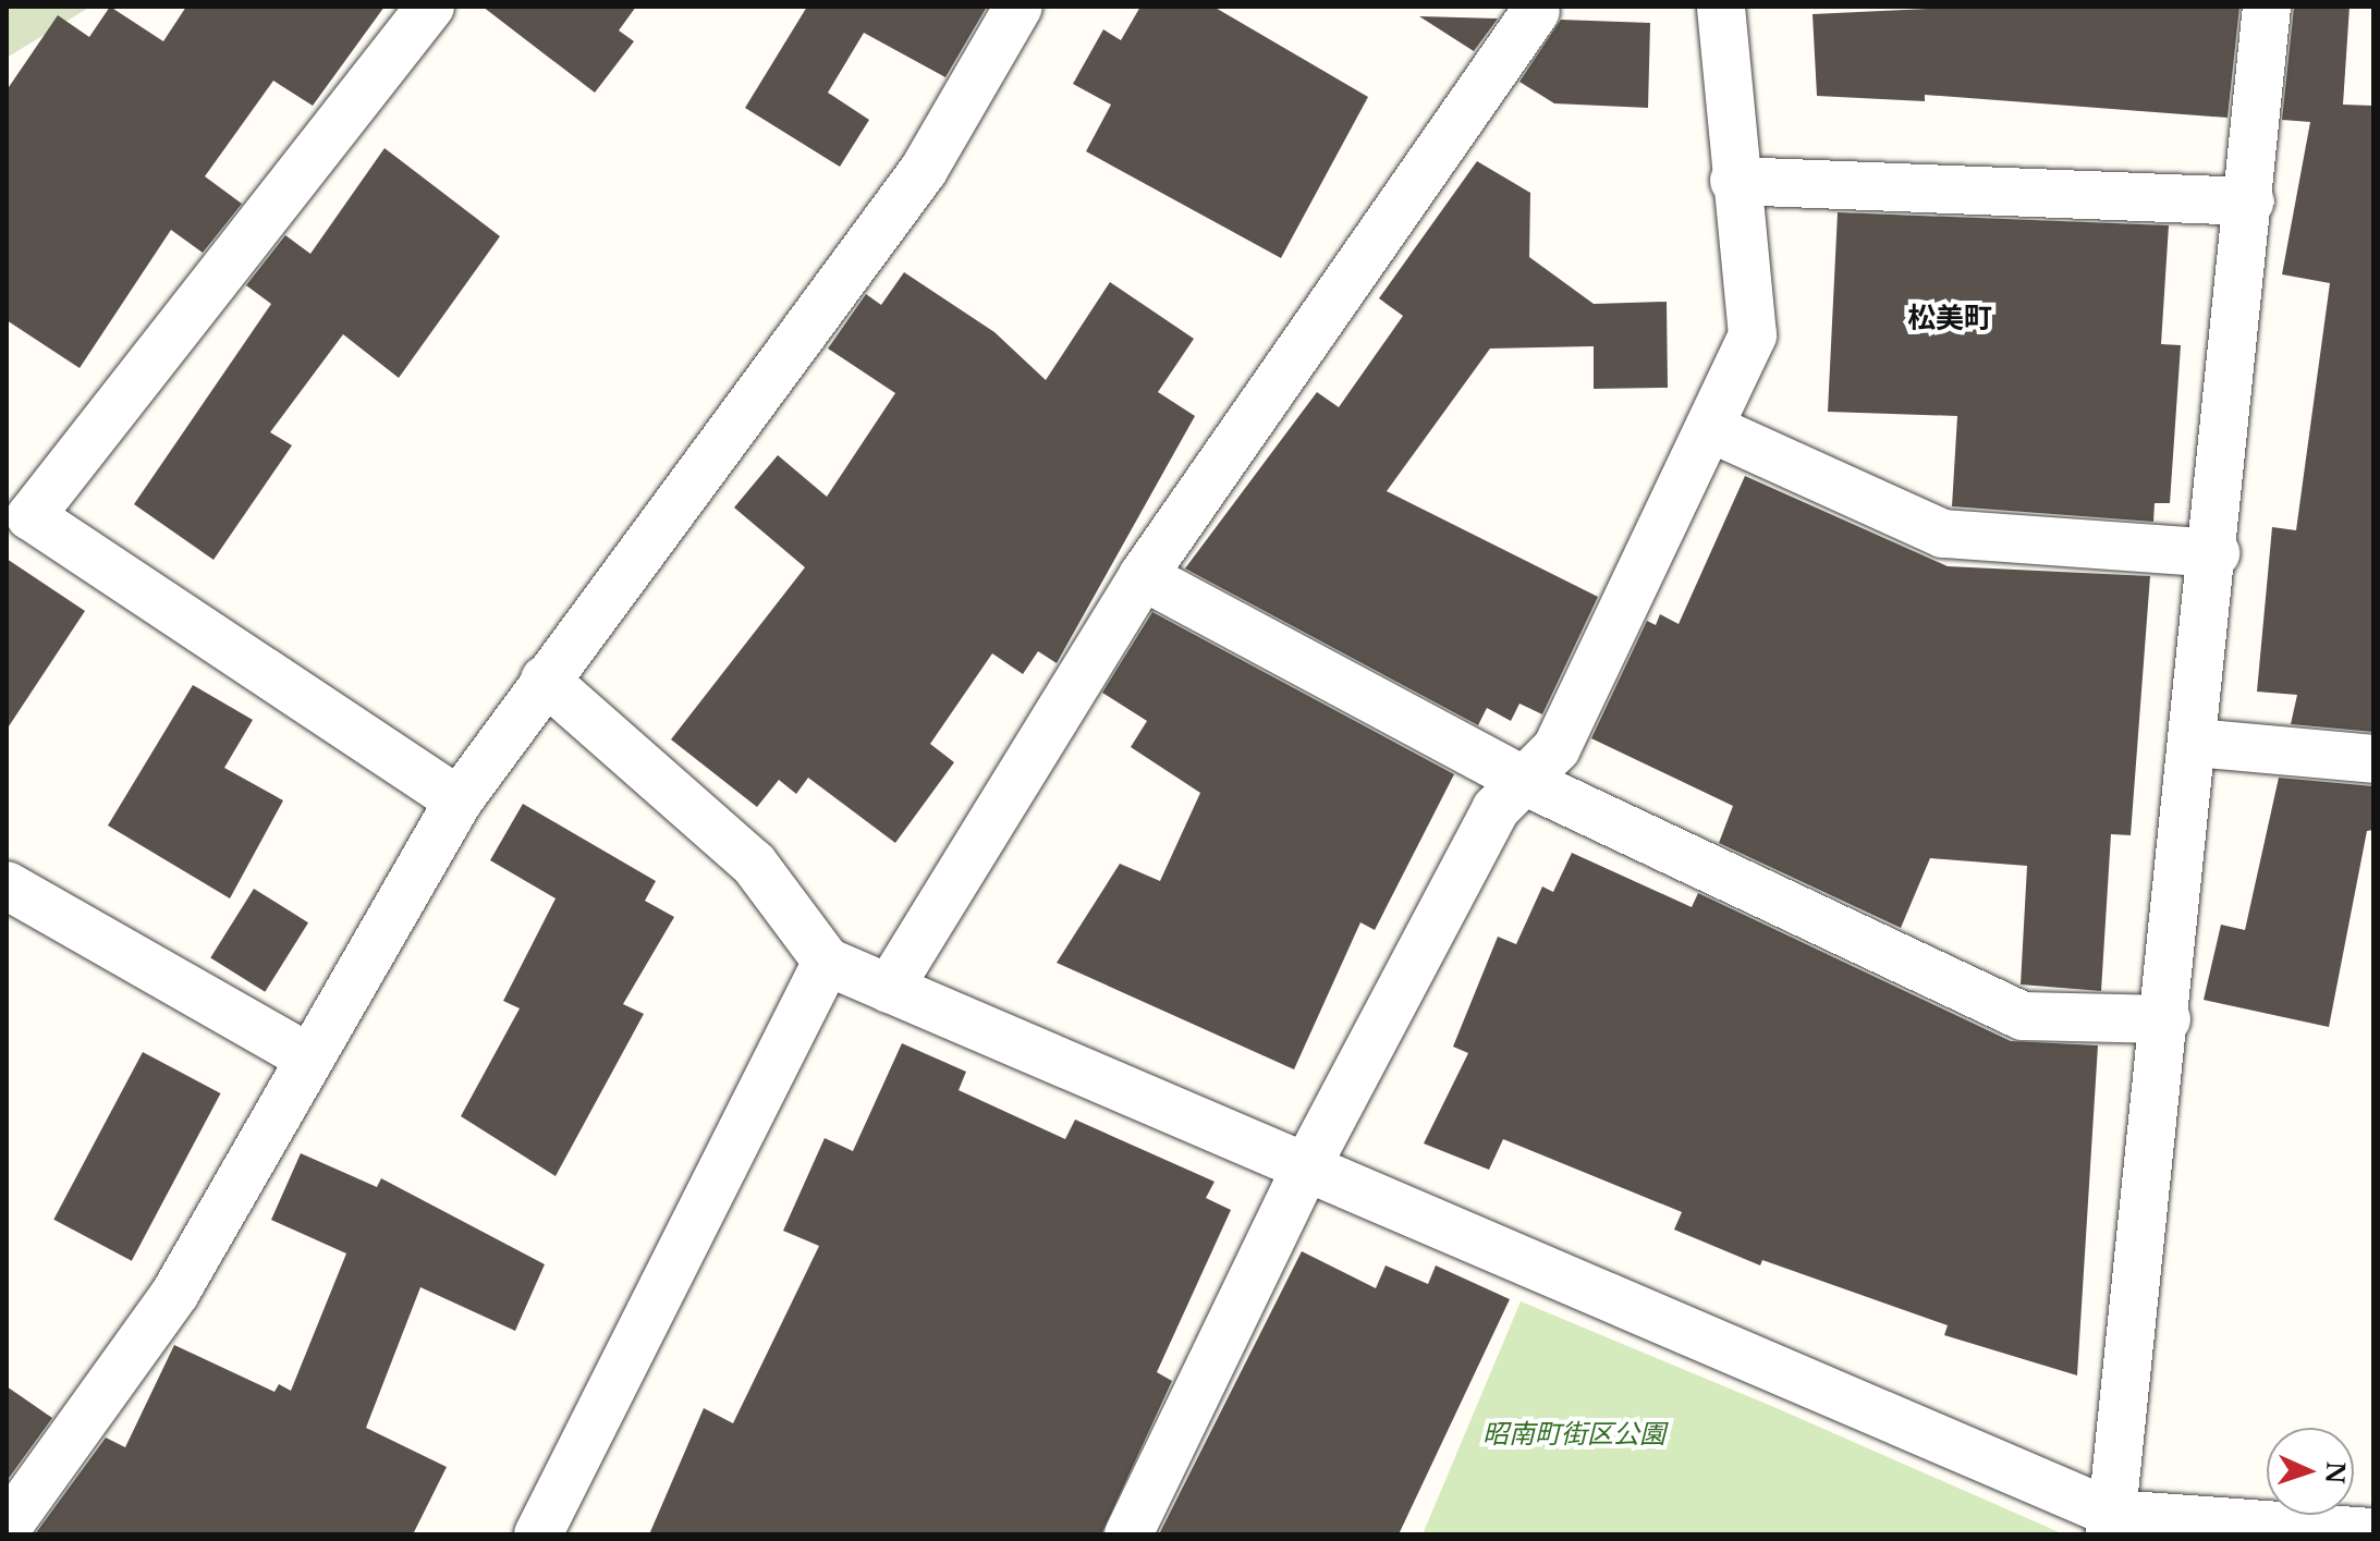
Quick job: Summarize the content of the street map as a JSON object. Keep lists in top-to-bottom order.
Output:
{
  "districts": ["松美町"],
  "parks": ["昭南町街区公園"],
  "north": "right"
}
